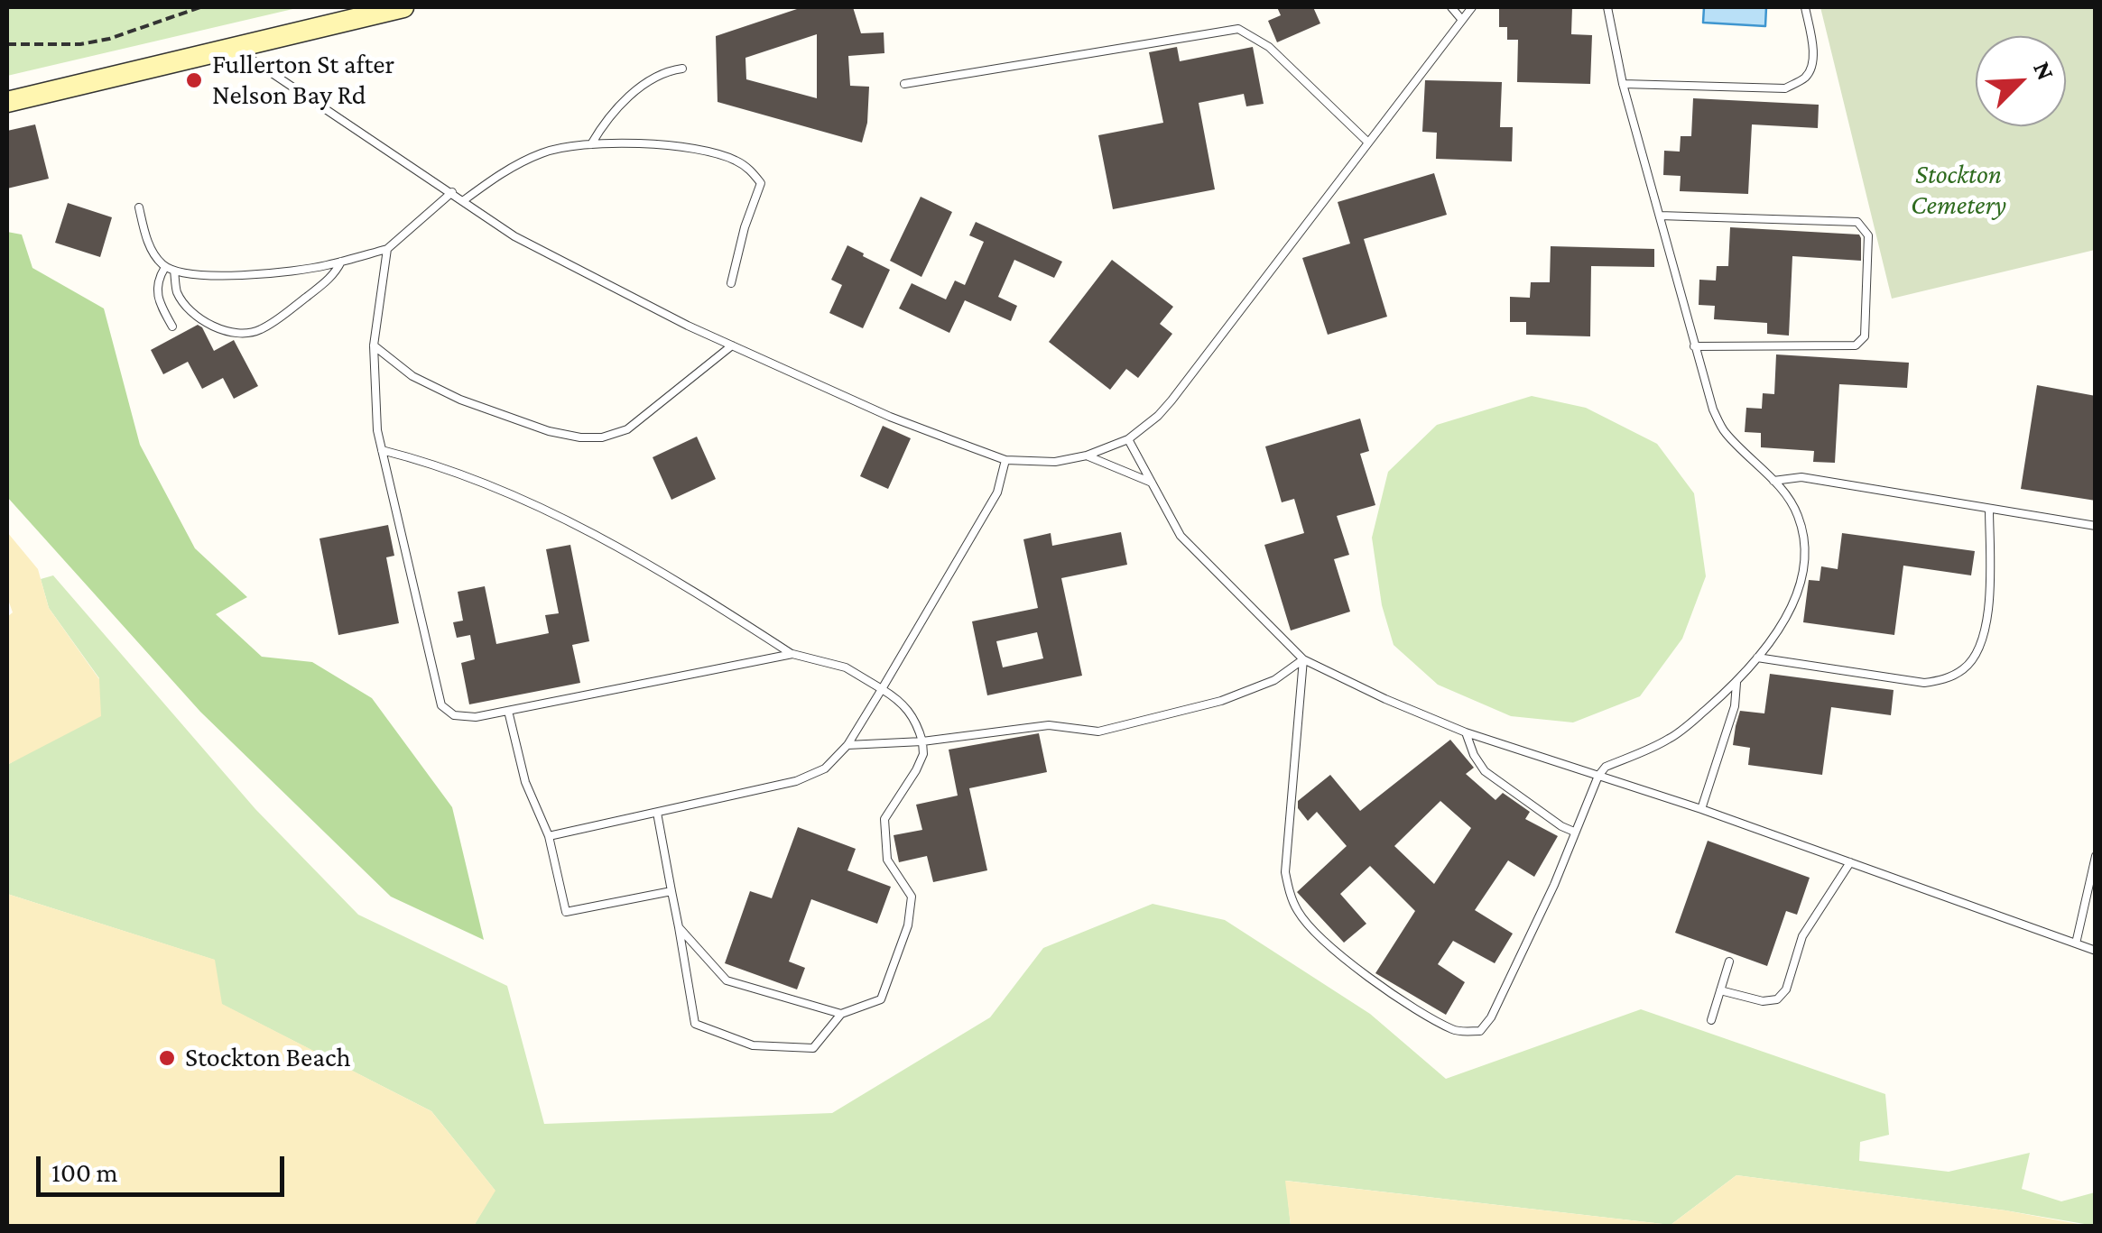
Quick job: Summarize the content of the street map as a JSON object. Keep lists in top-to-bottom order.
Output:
{
  "parks": ["Stockton Cemetery"],
  "places": ["Fullerton St after Nelson Bay Rd", "Stockton Beach"],
  "scale_bar": "100 m",
  "north": "top right"
}
